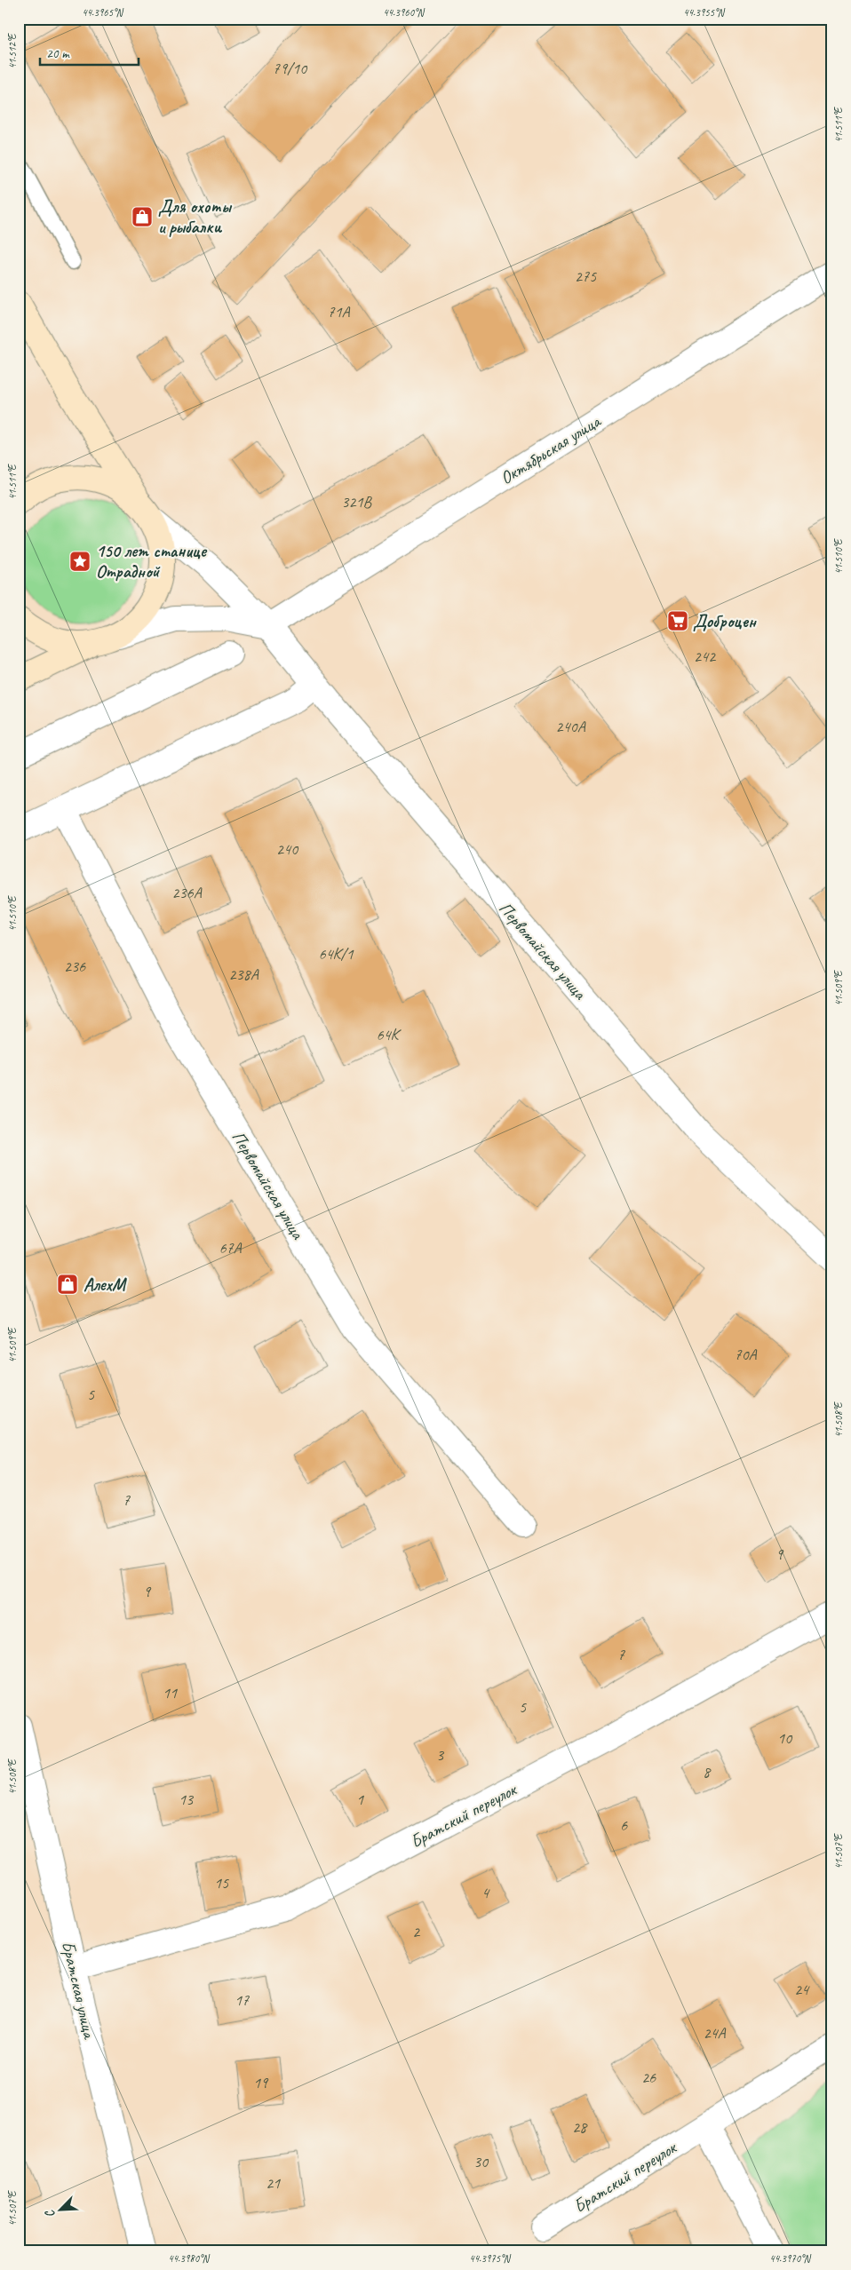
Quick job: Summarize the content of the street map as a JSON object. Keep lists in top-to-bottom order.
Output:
{
  "streets": {
    "street": [
      "Октябрьская улица",
      "Первомайская улица",
      "Братский переулок",
      "Братская улица"
    ]
  },
  "crossings": [
    ["Октябрьская улица", "Первомайская улица"],
    ["Братский переулок", "Братская улица"]
  ],
  "places": {
    "shop": ["Для охоты и рыбалки", "АлехМ"],
    "place": ["150 лет станице Отрадной"],
    "supermarket": ["Доброцен"]
  },
  "house_numbers": [
    "79/10",
    "275",
    "71А",
    "321В",
    "242",
    "240А",
    "240",
    "236А",
    "64К/1",
    "236",
    "238А",
    "64К",
    "67А",
    "70А",
    "5",
    "7",
    "9",
    "9",
    "7",
    "11",
    "5",
    "10",
    "3",
    "8",
    "13",
    "1",
    "6",
    "15",
    "4",
    "2",
    "24",
    "17",
    "24А",
    "26",
    "19",
    "28",
    "30",
    "21"
  ],
  "scale_bar": "20 m",
  "north": "bottom left",
  "coordinates": [
    "44.3965°N",
    "44.3960°N",
    "44.3955°N",
    "41.512°E",
    "41.511°E",
    "41.510°E",
    "41.509°E",
    "41.508°E",
    "41.507°E",
    "44.3980°N",
    "44.3975°N",
    "44.3970°N"
  ]
}
